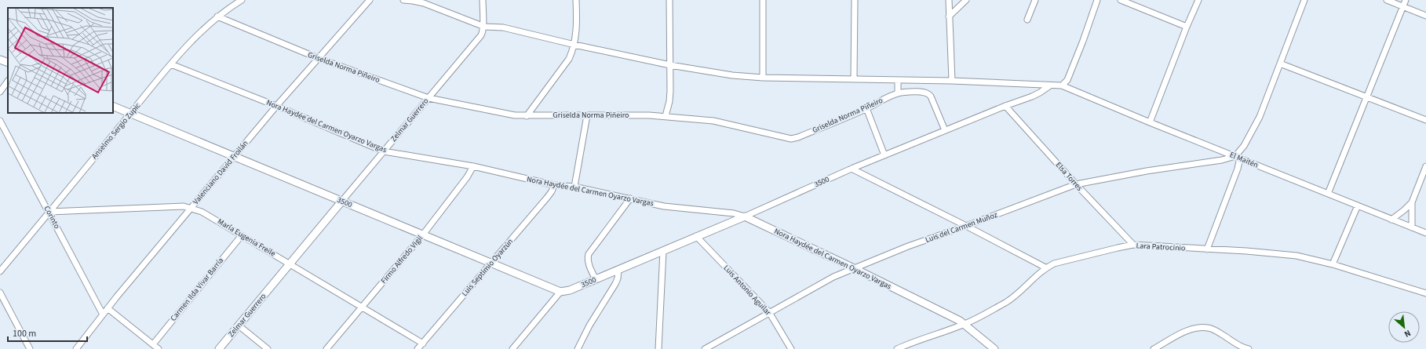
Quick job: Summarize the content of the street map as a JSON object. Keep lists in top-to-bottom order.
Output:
{
  "streets": {
    "street": [
      "Griselda Norma Piñeiro",
      "Zelmar Guerrero",
      "Nora Haydée del Carmen Oyarzo Vargas",
      "Anselmo Sergio Zupic",
      "El Maitén",
      "Valenciano David Froilán",
      "Elsa Torres",
      "3500",
      "Corinto",
      "Luis del Carmen Muñoz",
      "María Eugenia Freile",
      "Lara Patrocinio",
      "Firmo Alfredo Vigil",
      "Luis Septimio Oyarzún",
      "Carmen Ilda Vivar Barría",
      "Luis Antonio Aguilar"
    ]
  },
  "crossings": [
    ["Griselda Norma Piñeiro", "Zelmar Guerrero"],
    ["Griselda Norma Piñeiro", "Anselmo Sergio Zupic"],
    ["Griselda Norma Piñeiro", "Valenciano David Froilán"],
    ["Griselda Norma Piñeiro", "3500"],
    ["Zelmar Guerrero", "Nora Haydée del Carmen Oyarzo Vargas"],
    ["Zelmar Guerrero", "3500"],
    ["Zelmar Guerrero", "María Eugenia Freile"],
    ["Nora Haydée del Carmen Oyarzo Vargas", "Anselmo Sergio Zupic"],
    ["Nora Haydée del Carmen Oyarzo Vargas", "Valenciano David Froilán"],
    ["Nora Haydée del Carmen Oyarzo Vargas", "3500"],
    ["Nora Haydée del Carmen Oyarzo Vargas", "Luis del Carmen Muñoz"],
    ["Nora Haydée del Carmen Oyarzo Vargas", "Lara Patrocinio"],
    ["Nora Haydée del Carmen Oyarzo Vargas", "Firmo Alfredo Vigil"],
    ["Nora Haydée del Carmen Oyarzo Vargas", "Luis Septimio Oyarzún"],
    ["Anselmo Sergio Zupic", "3500"],
    ["Anselmo Sergio Zupic", "Corinto"],
    ["Anselmo Sergio Zupic", "María Eugenia Freile"],
    ["El Maitén", "Luis del Carmen Muñoz"],
    ["Valenciano David Froilán", "3500"],
    ["Valenciano David Froilán", "Corinto"],
    ["Valenciano David Froilán", "María Eugenia Freile"],
    ["Elsa Torres", "3500"],
    ["Elsa Torres", "Luis del Carmen Muñoz"],
    ["Elsa Torres", "Lara Patrocinio"],
    ["3500", "Firmo Alfredo Vigil"],
    ["3500", "Luis Septimio Oyarzún"],
    ["3500", "Luis Antonio Aguilar"],
    ["Corinto", "María Eugenia Freile"],
    ["Luis del Carmen Muñoz", "Luis Antonio Aguilar"],
    ["María Eugenia Freile", "Firmo Alfredo Vigil"],
    ["María Eugenia Freile", "Luis Septimio Oyarzún"],
    ["María Eugenia Freile", "Carmen Ilda Vivar Barría"]
  ],
  "scale_bar": "100 m",
  "north": "bottom right"
}
